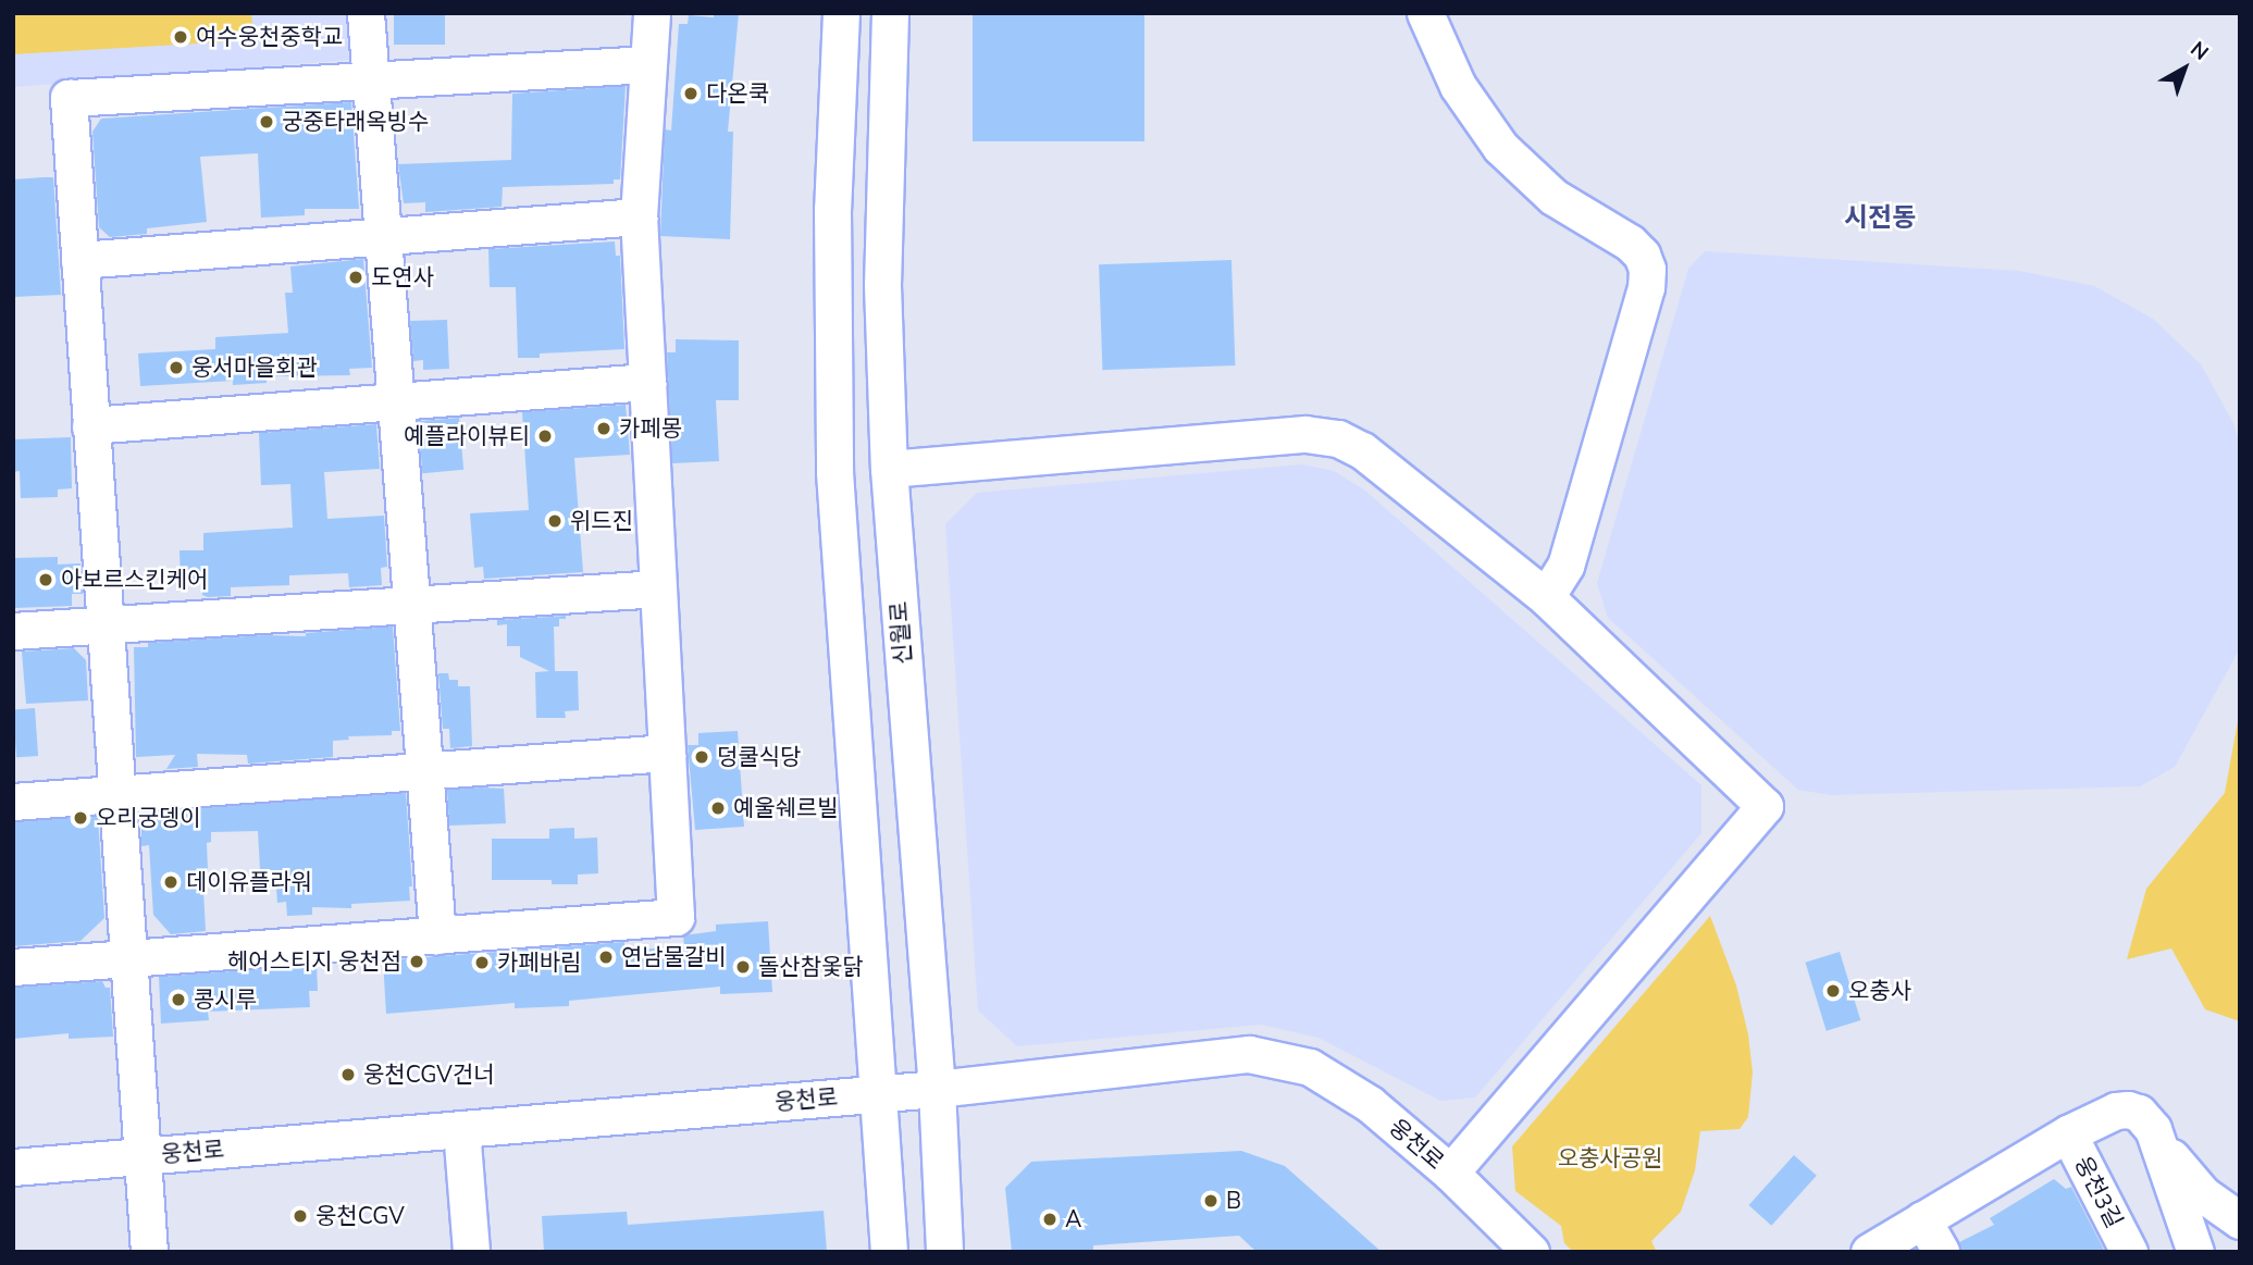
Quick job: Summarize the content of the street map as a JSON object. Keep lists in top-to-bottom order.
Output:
{
  "streets": {
    "street": ["신월로", "웅천로", "웅천3길"]
  },
  "crossings": [
    ["신월로", "웅천로"]
  ],
  "districts": ["시전동"],
  "parks": ["오충사공원"],
  "places": [
    "여수웅천중학교",
    "다온쿡",
    "궁중타래옥빙수",
    "도연사",
    "웅서마을회관",
    "카페몽",
    "예플라이뷰티",
    "위드진",
    "아보르스킨케어",
    "덩쿨식당",
    "예울쉐르빌",
    "오리궁뎅이",
    "데이유플라워",
    "연남물갈비",
    "헤어스티지 웅천점",
    "카페바림",
    "돌산참옻닭",
    "오충사",
    "콩시루",
    "웅천CGV건너",
    "B",
    "웅천CGV",
    "A"
  ],
  "north": "top right"
}
